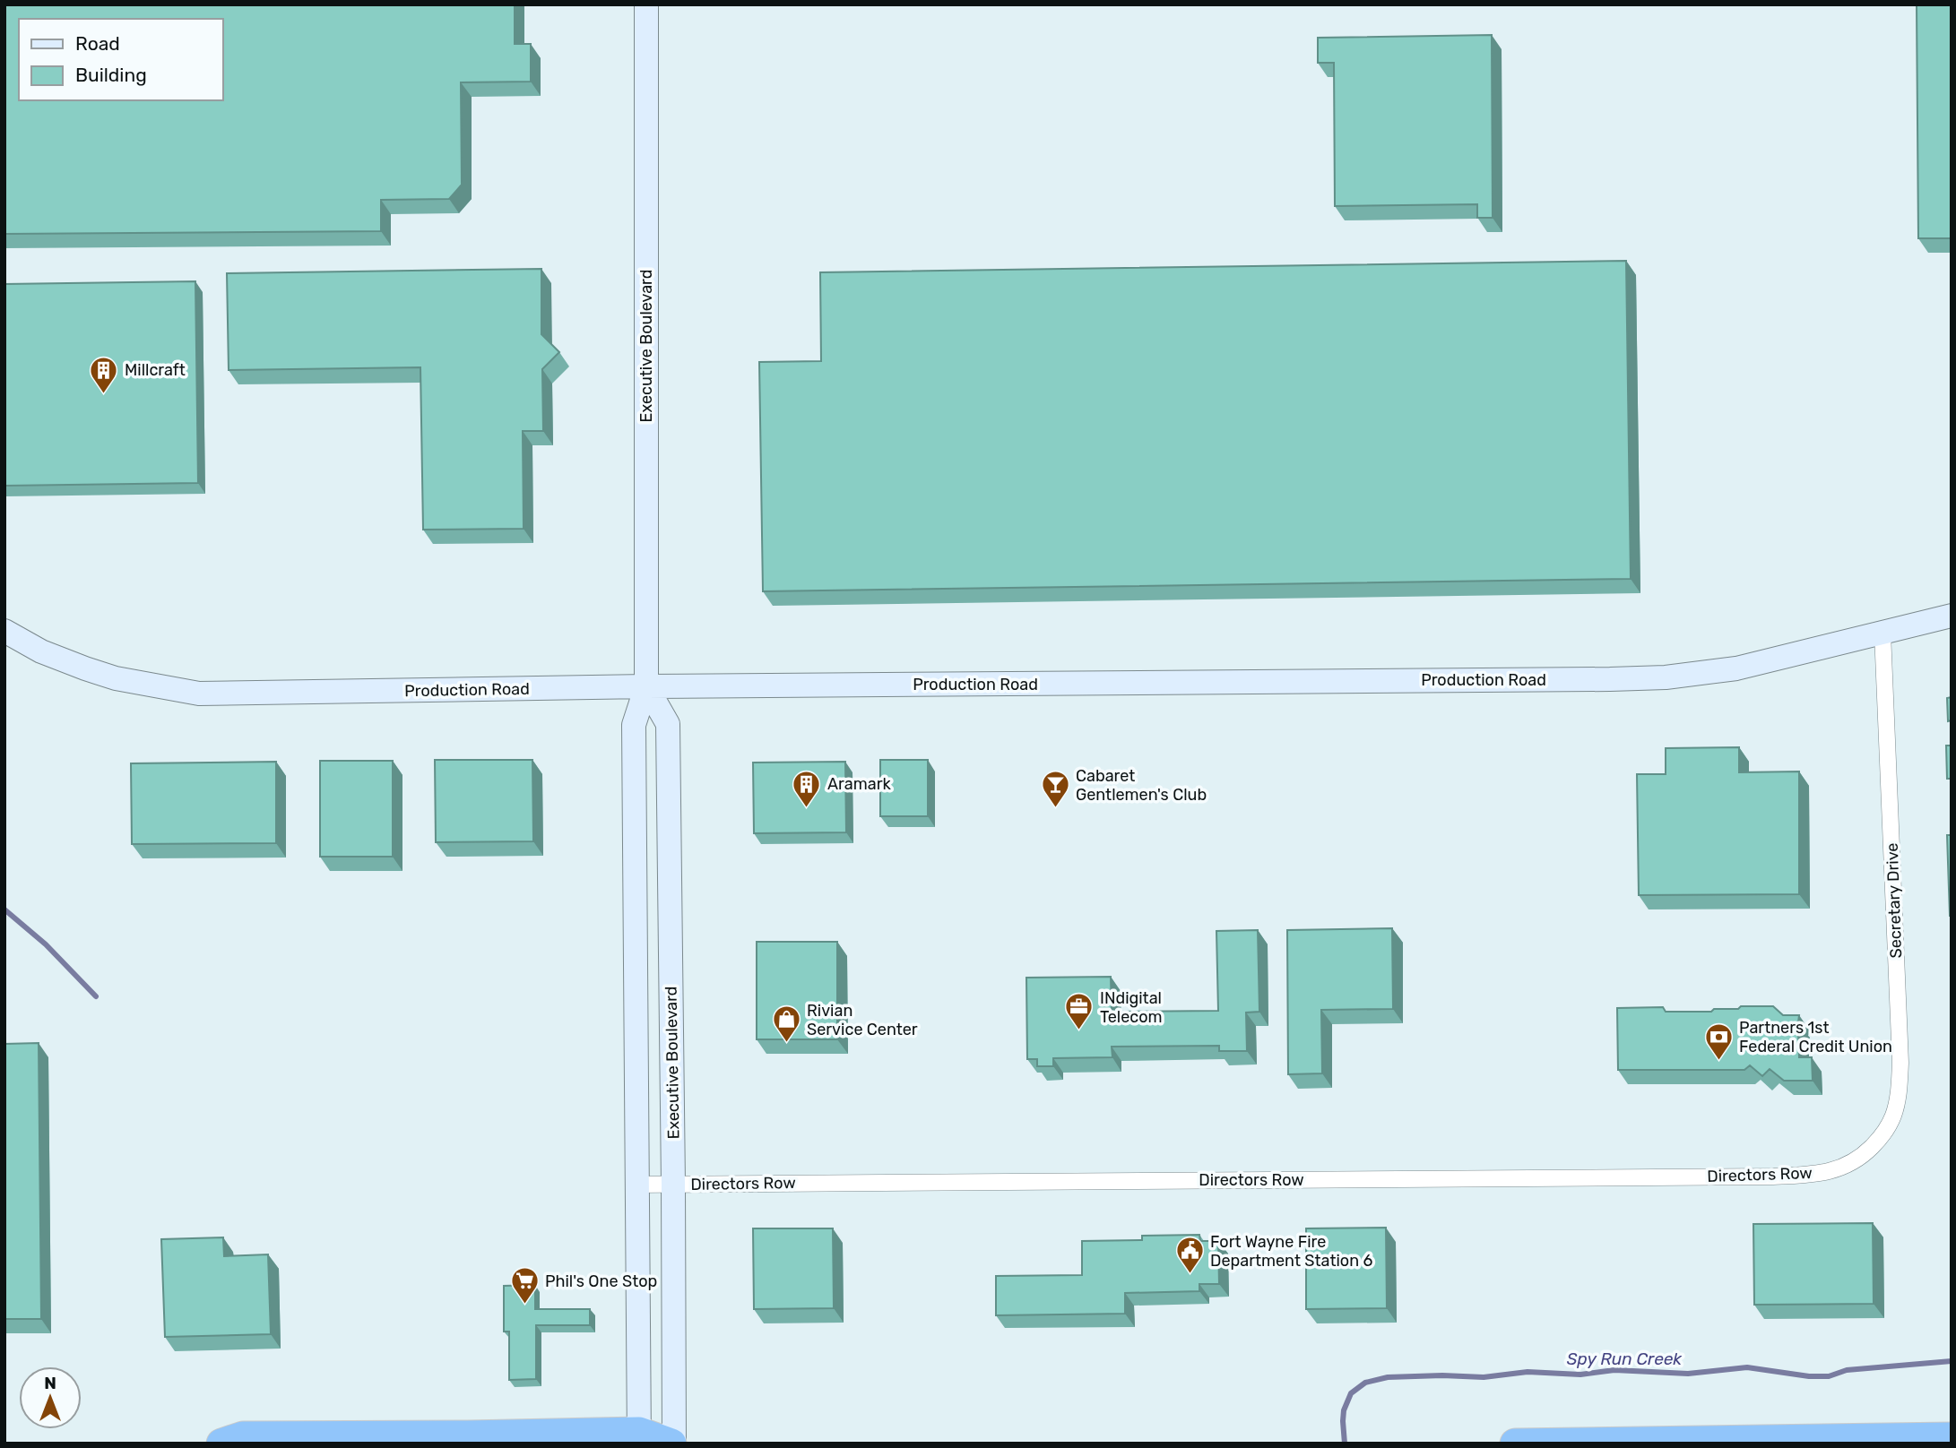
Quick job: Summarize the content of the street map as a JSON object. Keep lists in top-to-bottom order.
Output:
{
  "streets": {
    "main road": ["Executive Boulevard", "Production Road"],
    "street": ["Secretary Drive", "Directors Row"]
  },
  "crossings": [
    ["Executive Boulevard", "Production Road"],
    ["Executive Boulevard", "Directors Row"],
    ["Production Road", "Secretary Drive"],
    ["Secretary Drive", "Directors Row"]
  ],
  "water": ["Spy Run Creek"],
  "places": {
    "building": ["Millcraft", "Aramark"],
    "bar": ["Cabaret Gentlemen's Club"],
    "office": ["INdigital Telecom"],
    "shop": ["Rivian Service Center"],
    "bank": ["Partners 1st Federal Credit Union"],
    "public building": ["Fort Wayne Fire Department Station 6"],
    "supermarket": ["Phil's One Stop"]
  },
  "legend": ["Road", "Building"],
  "north": "top"
}
